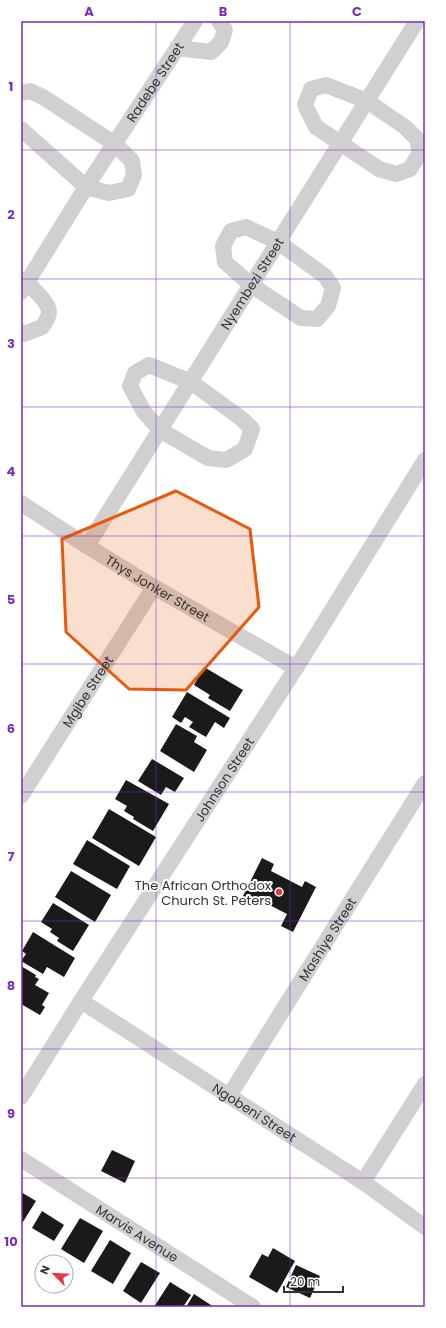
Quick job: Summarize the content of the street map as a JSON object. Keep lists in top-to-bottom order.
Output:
{
  "streets": {
    "street": [
      "Radebe Street",
      "Nyembezi Street",
      "Thys Jonker Street",
      "Mgibe Street",
      "Johnson Street",
      "Mashiye Street",
      "Ngobeni Street",
      "Marvis Avenue"
    ]
  },
  "crossings": [
    ["Nyembezi Street", "Thys Jonker Street"],
    ["Thys Jonker Street", "Mgibe Street"],
    ["Thys Jonker Street", "Johnson Street"],
    ["Johnson Street", "Ngobeni Street"],
    ["Mashiye Street", "Ngobeni Street"]
  ],
  "places": ["The African Orthodox Church St. Peters"],
  "scale_bar": "20 m",
  "north": "top left",
  "grid": {
    "columns": ["A", "B", "C"],
    "rows": [
      "1",
      "2",
      "3",
      "4",
      "5",
      "6",
      "7",
      "8",
      "9",
      "10"
    ]
  }
}
